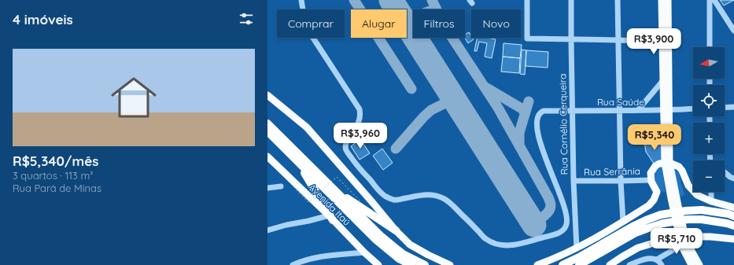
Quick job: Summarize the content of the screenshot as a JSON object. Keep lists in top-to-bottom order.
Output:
{
  "streets": {
    "main road": ["Avenida Itaú"],
    "street": ["Rua Saúde", "Rua Cornélio Cerqueira", "Rua Serrânia"]
  },
  "crossings": [
    ["Rua Saúde", "Rua Cornélio Cerqueira"],
    ["Rua Cornélio Cerqueira", "Rua Serrânia"]
  ],
  "north": "left",
  "page": {
    "heading": "4 imóveis",
    "chip": [
      "Comprar",
      "Alugar",
      "Filtros",
      "Novo"
    ],
    "price": [
      "R$3,900",
      "R$3,960",
      "R$5,340",
      "R$5,710"
    ],
    "list": [
      {
        "name": "R$5,340/mês",
        "note": "3 quartos · 113 m² · Rua Pará de Minas"
      }
    ],
    "map_buttons": ["+", "−"]
  }
}
